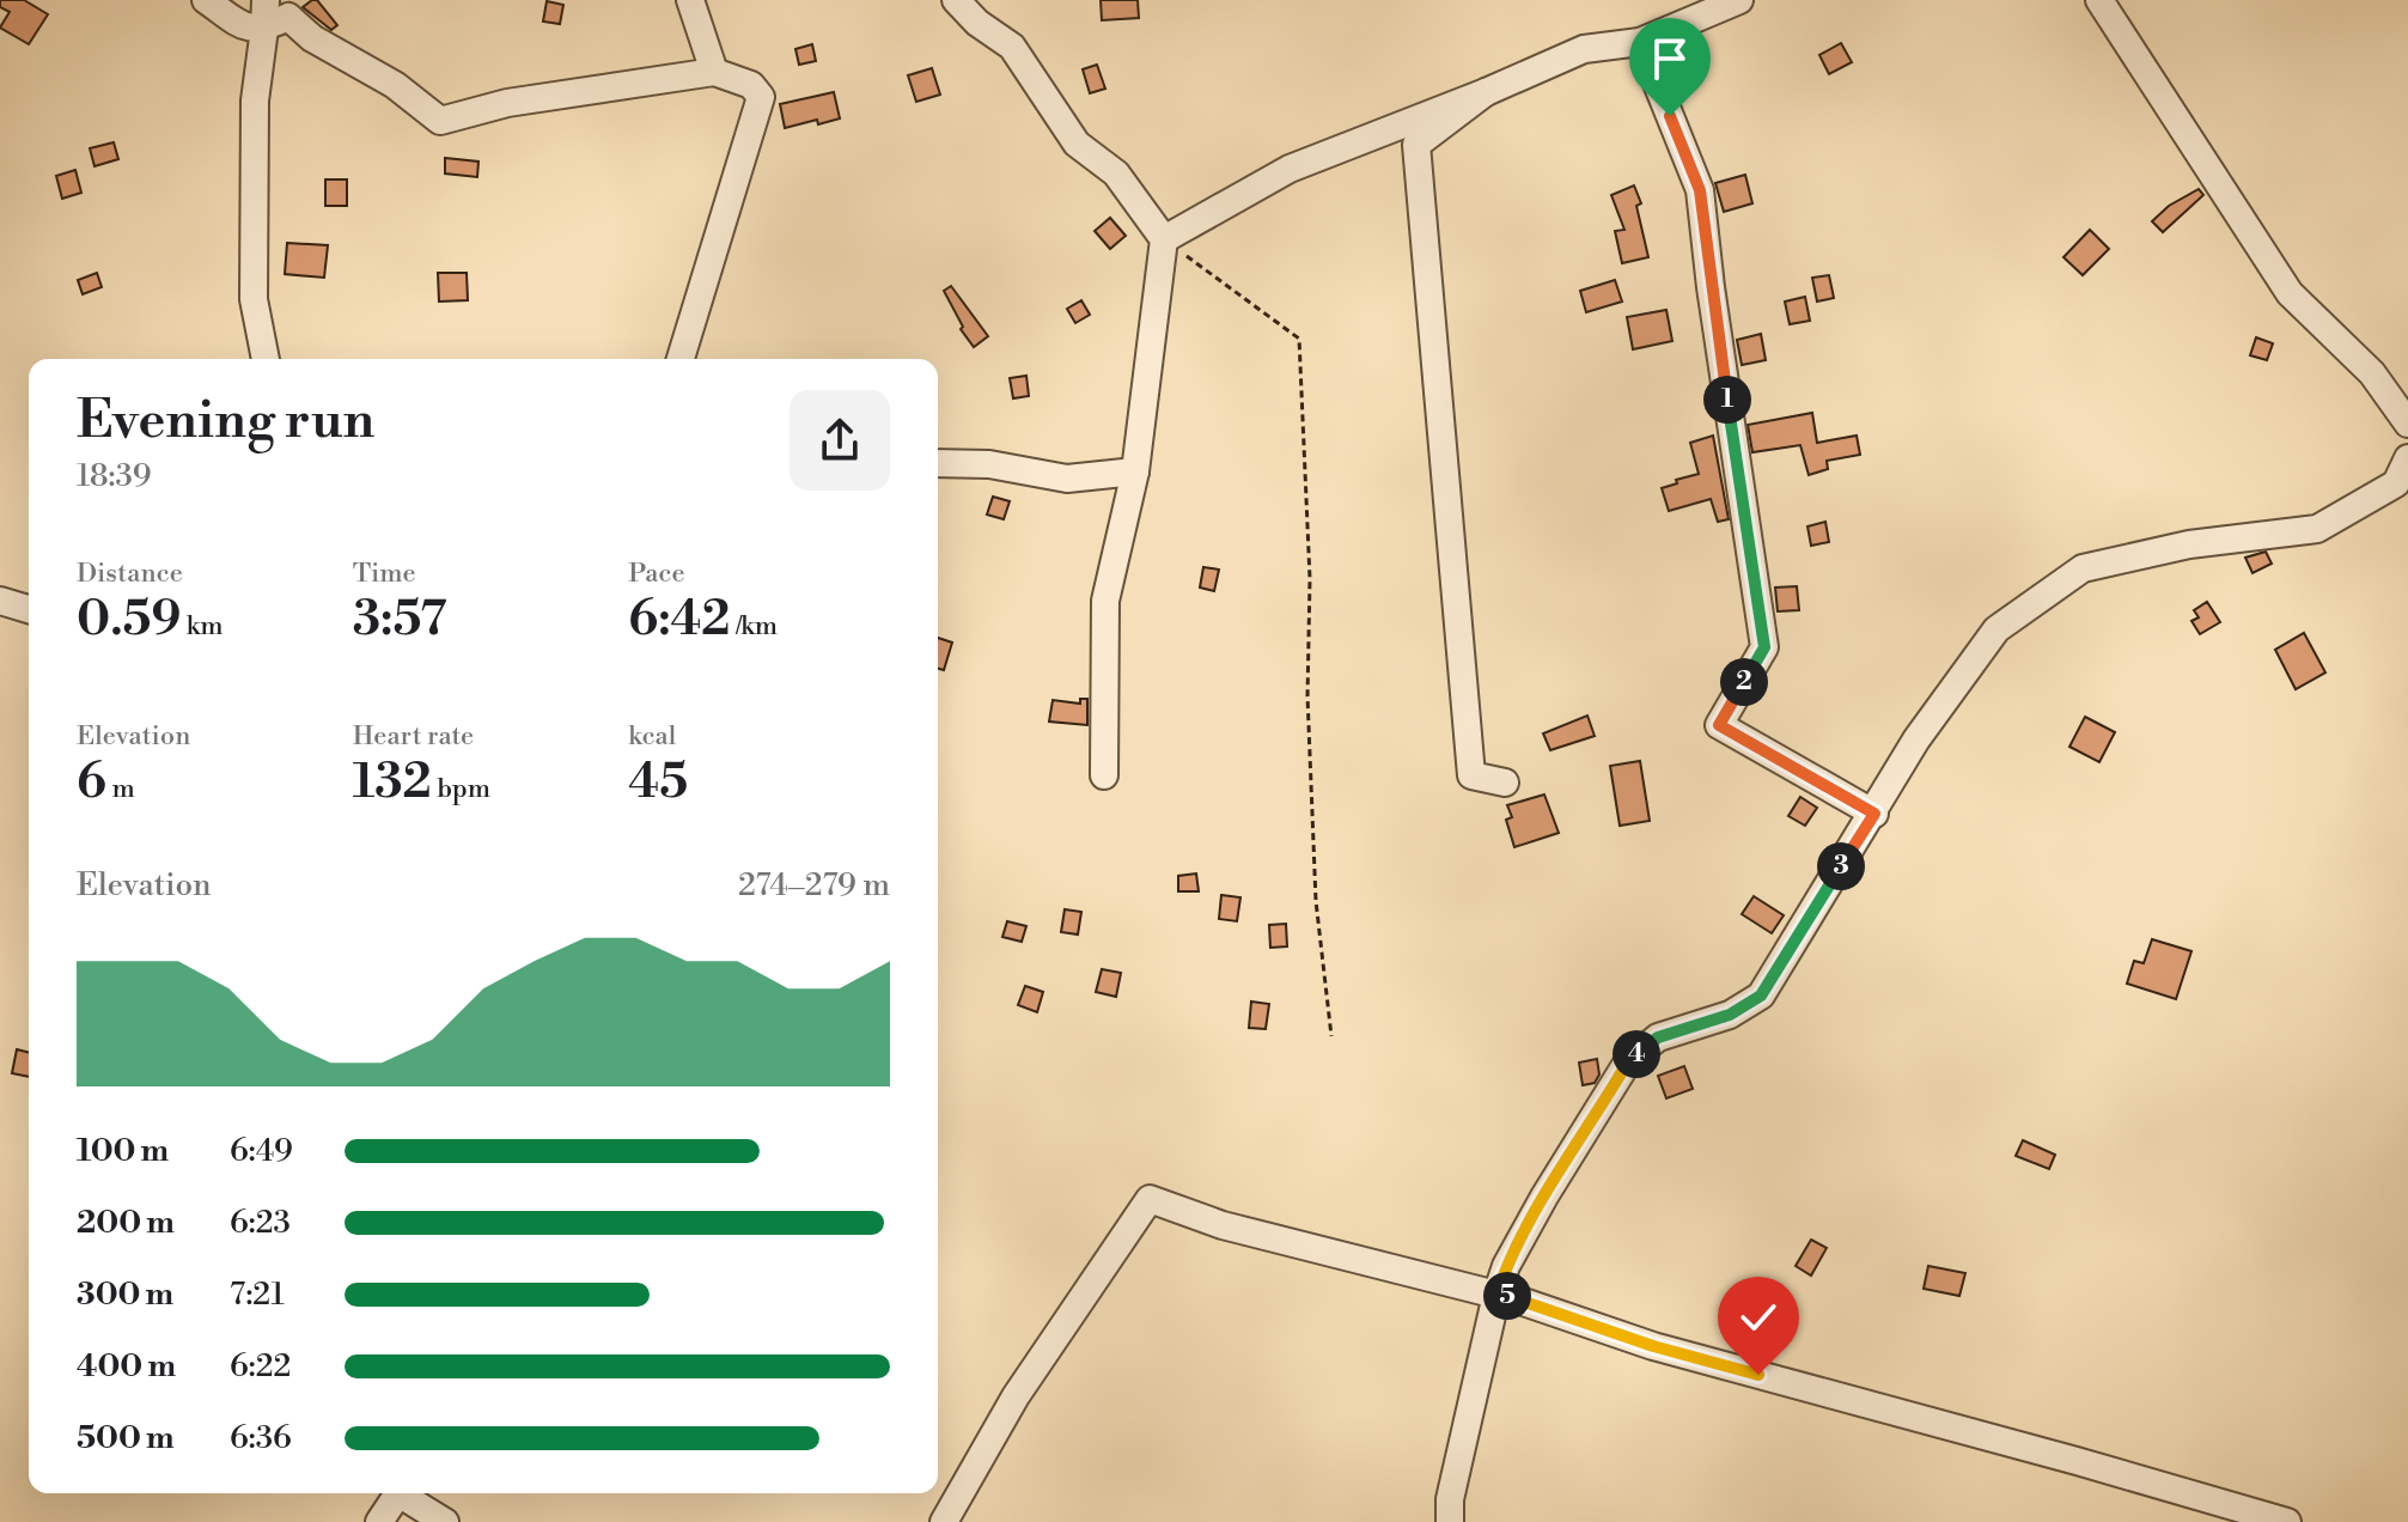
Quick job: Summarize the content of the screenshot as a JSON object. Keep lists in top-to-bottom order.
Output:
{
  "page": {
    "heading": ["Evening run", "18:39"],
    "pins": [
      "1",
      "2",
      "3",
      "4",
      "5"
    ],
    "stats": [
      ["Distance", "0.59 km"],
      ["Time", "3:57"],
      ["Pace", "6:42 /km"],
      ["Elevation", "6 m"],
      ["Heart rate", "132 bpm"],
      ["kcal", "45"]
    ],
    "chart": ["Elevation", "274–279 m"],
    "list": [
      {
        "name": "100 m",
        "note": "6:49"
      },
      {
        "name": "200 m",
        "note": "6:23"
      },
      {
        "name": "300 m",
        "note": "7:21"
      },
      {
        "name": "400 m",
        "note": "6:22"
      },
      {
        "name": "500 m",
        "note": "6:36"
      }
    ]
  }
}
